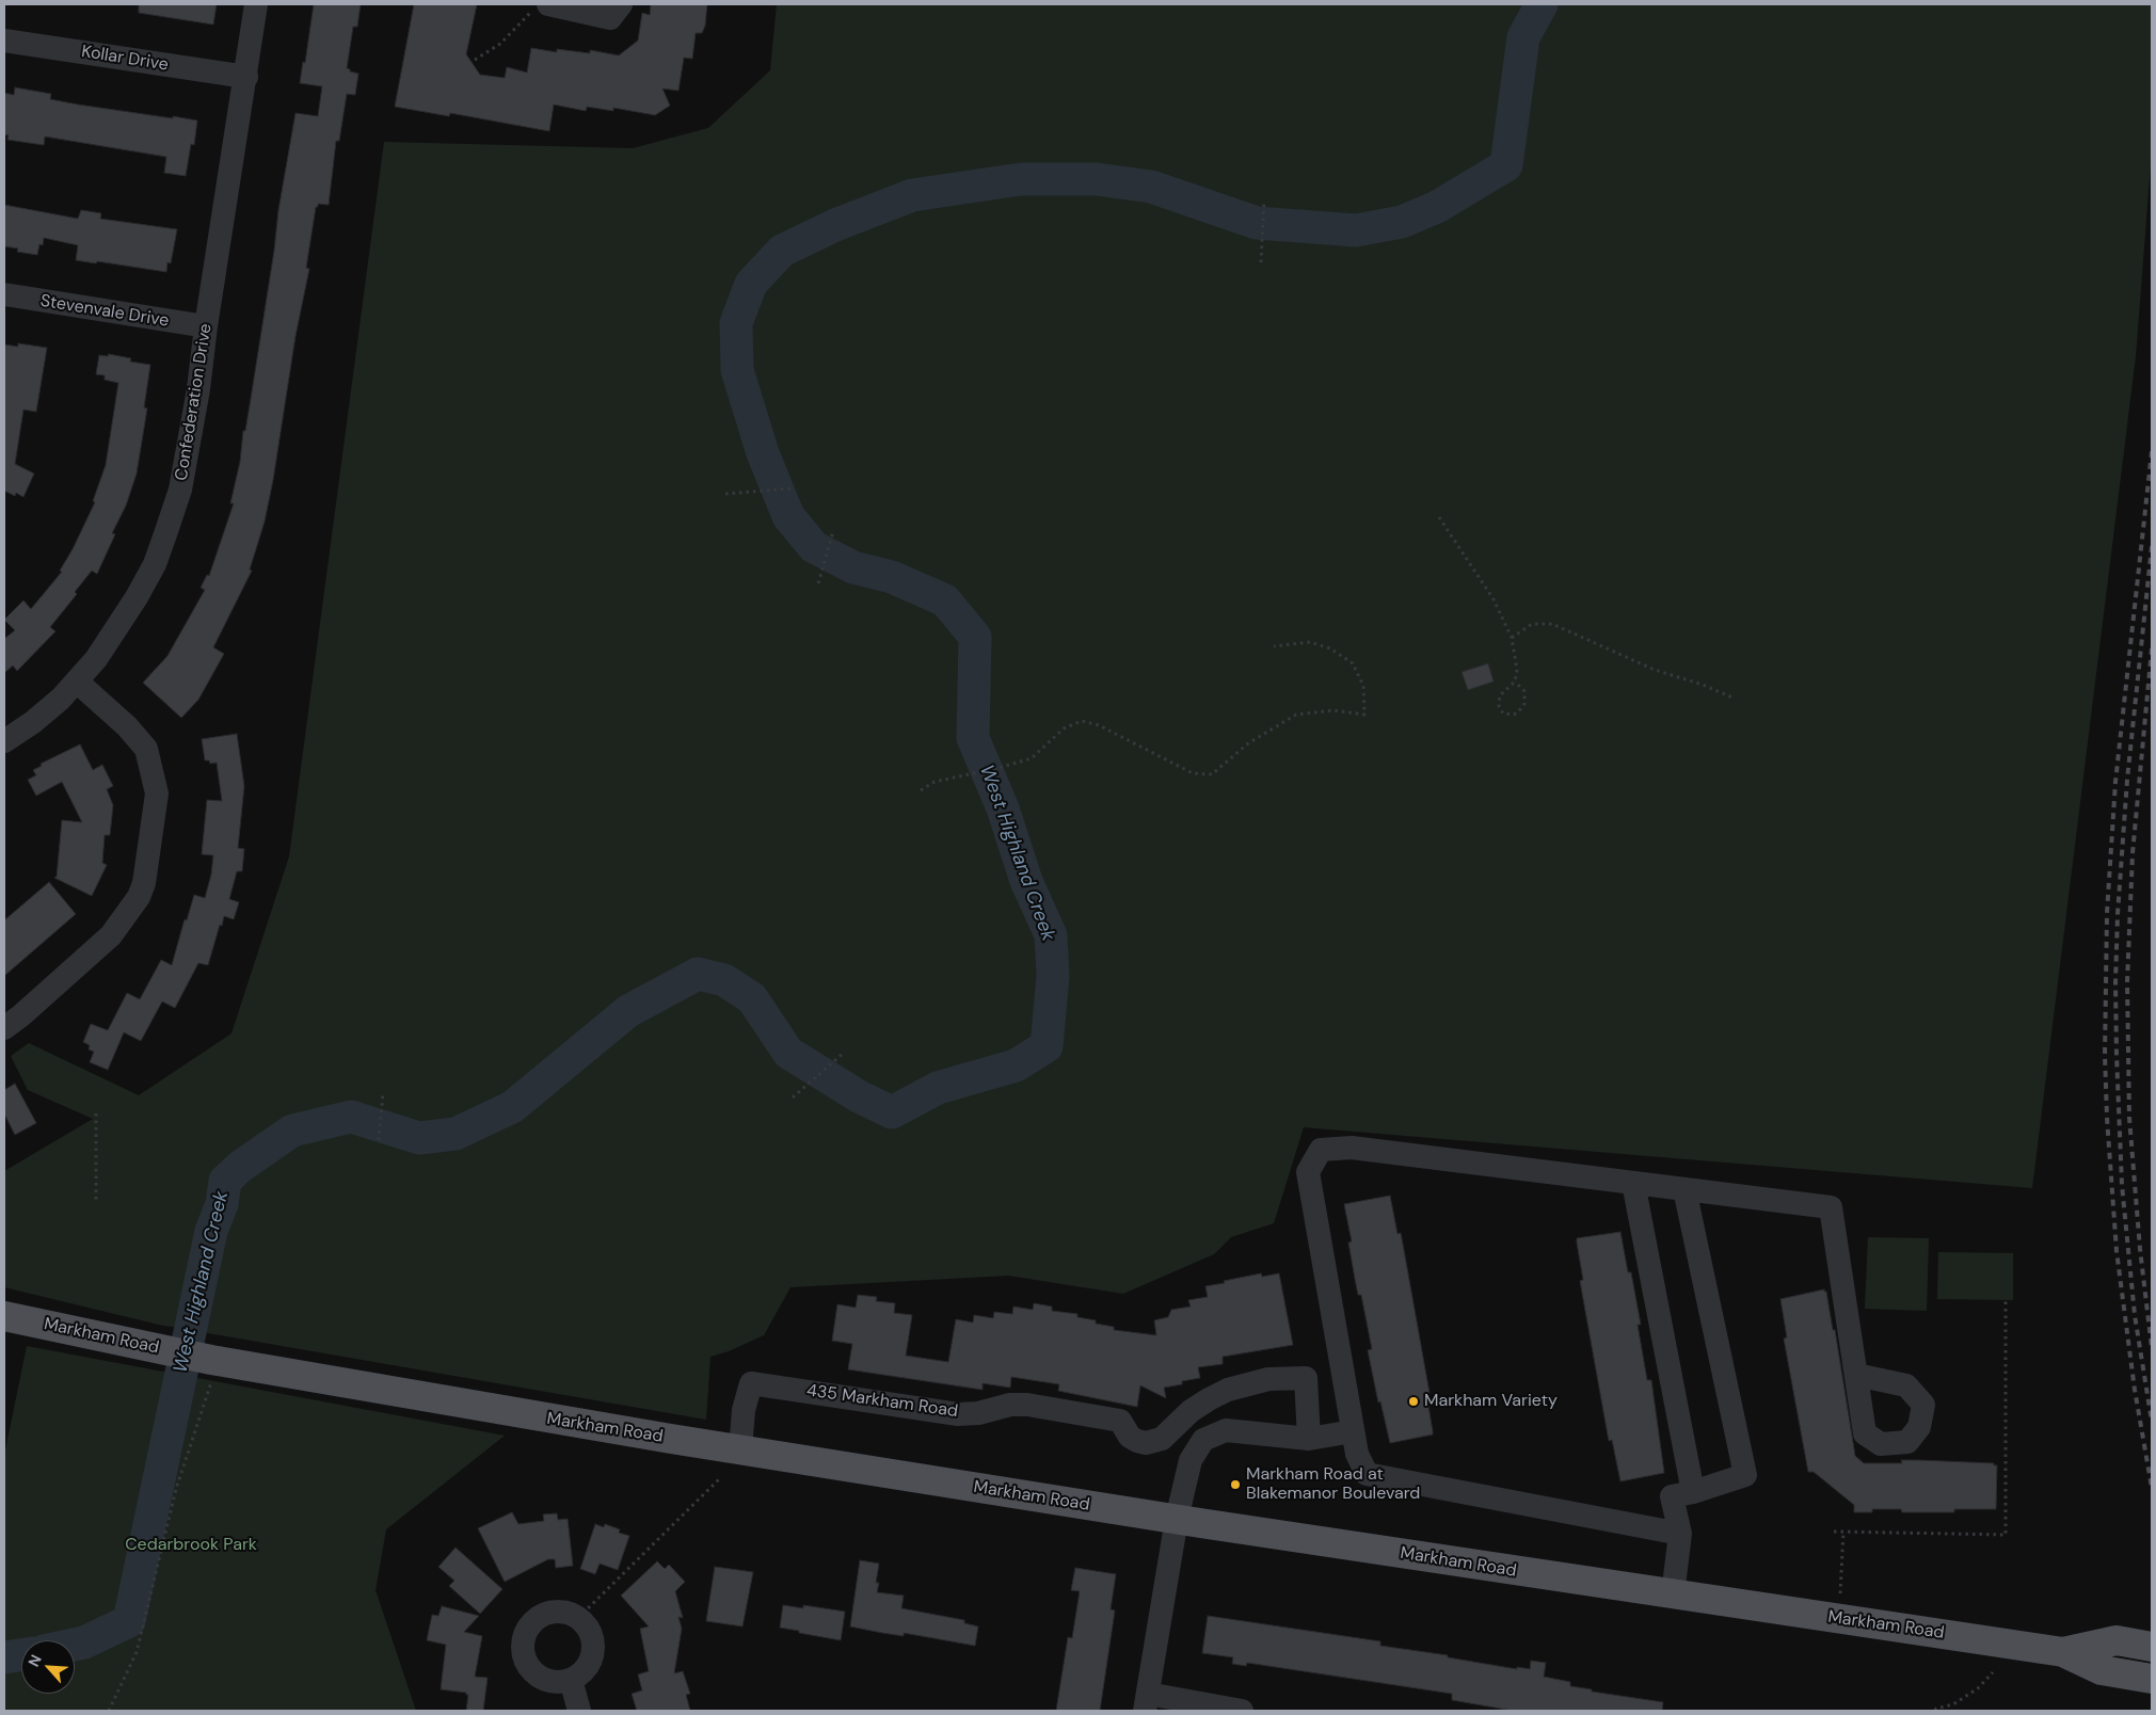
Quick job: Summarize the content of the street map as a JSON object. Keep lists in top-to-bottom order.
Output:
{
  "streets": {
    "main road": ["Markham Road"],
    "street": [
      "Kollar Drive",
      "Stevenvale Drive",
      "Confederation Drive",
      "435 Markham Road"
    ]
  },
  "crossings": [
    ["Kollar Drive", "Confederation Drive"],
    ["Stevenvale Drive", "Confederation Drive"],
    ["Markham Road", "435 Markham Road"]
  ],
  "water": ["West Highland Creek"],
  "parks": ["Cedarbrook Park"],
  "places": ["Markham Variety", "Markham Road at Blakemanor Boulevard"],
  "north": "top left"
}
